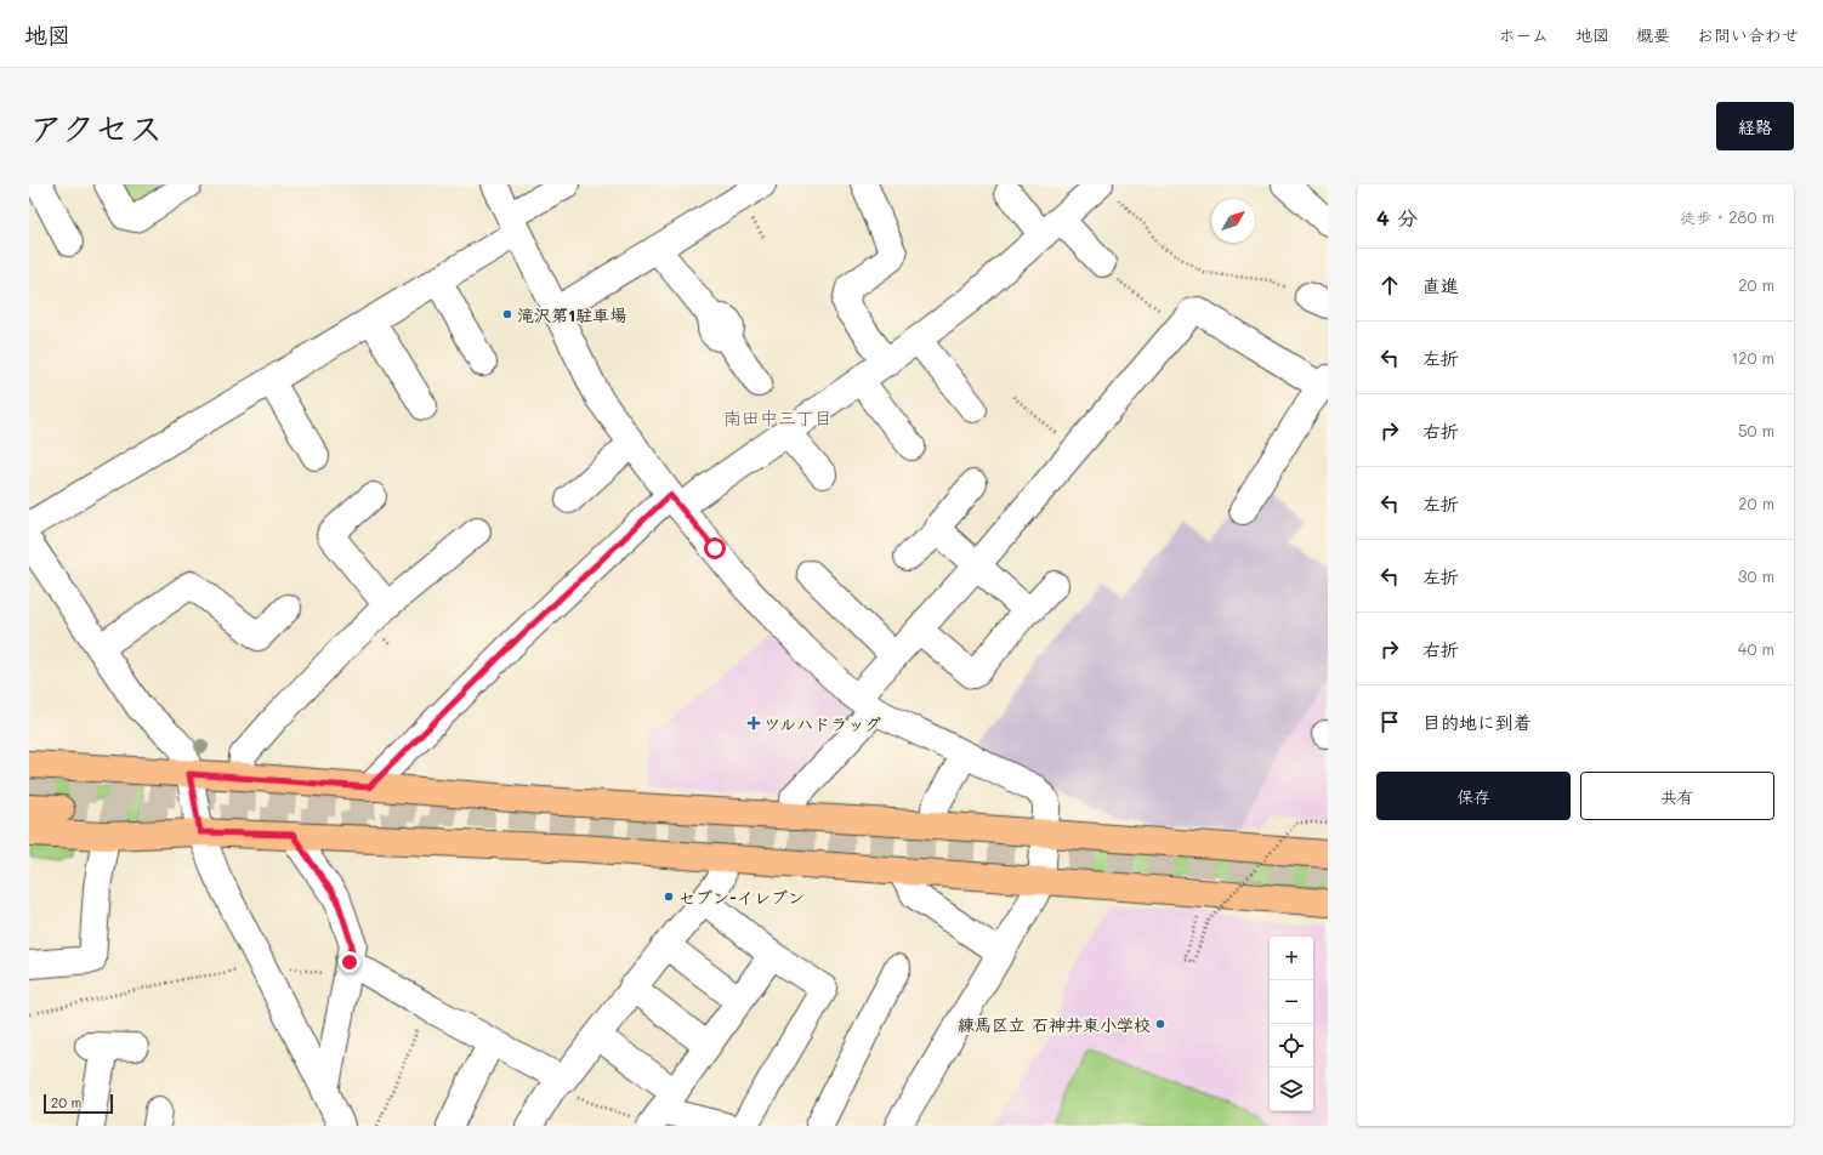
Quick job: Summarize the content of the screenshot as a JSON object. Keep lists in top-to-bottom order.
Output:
{
  "districts": ["南田中三丁目"],
  "places": {
    "other": ["滝沢第1駐車場", "セブン-イレブン", "練馬区立 石神井東小学校"],
    "health": ["ツルハドラッグ"]
  },
  "scale_bar": "20 m",
  "north": "top right",
  "page": {
    "header": "地図",
    "nav": [
      "ホーム",
      "地図",
      "概要",
      "お問い合わせ"
    ],
    "title": "アクセス",
    "buttons": [
      "経路",
      ["保存", "共有"]
    ],
    "heading": ["4 分", "徒歩 · 280 m"],
    "list": [
      ["直進", "20 m"],
      ["左折", "120 m"],
      ["右折", "50 m"],
      ["左折", "20 m"],
      ["左折", "30 m"],
      ["右折", "40 m"],
      "目的地に到着"
    ],
    "map_buttons": ["+", "−"],
    "scale": "20 m"
  }
}
